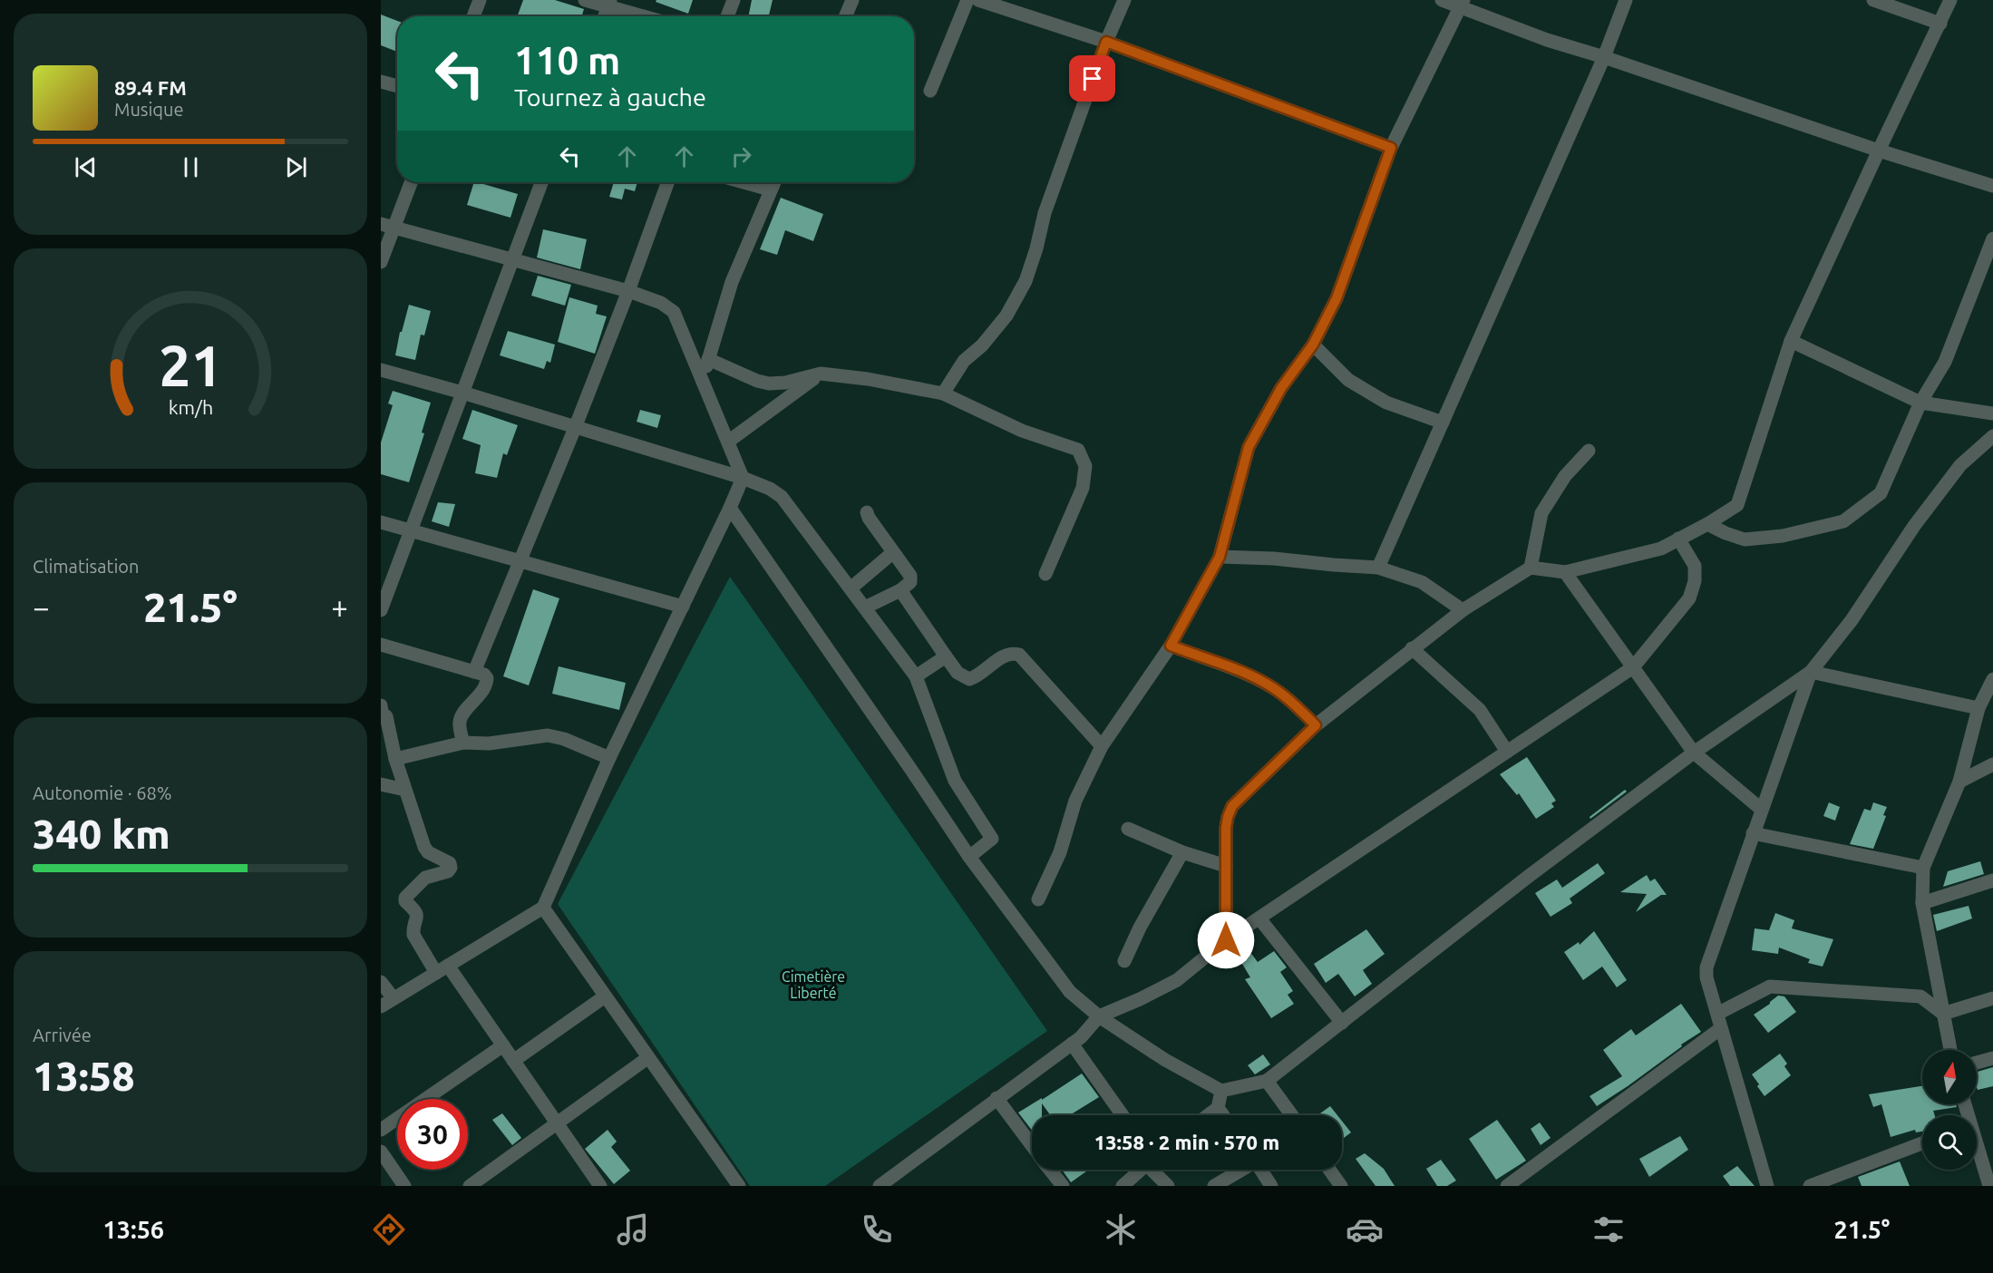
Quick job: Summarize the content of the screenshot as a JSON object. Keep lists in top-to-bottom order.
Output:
{
  "parks": ["Cimetière Liberté"],
  "north": "top",
  "page": {
    "turn": ["110 m", "Tournez à gauche"],
    "song": ["89.4 FM", "Musique"],
    "tile": [
      "Climatisation",
      ["Autonomie · 68%", "340 km"],
      ["Arrivée", "13:58"]
    ],
    "heat": ["−", "21.5°", "+"],
    "limit": "30",
    "trip": "13:58 · 2 min · 570 m",
    "tabs": ["13:56", "21.5°"],
    "gauge": ["21", "km/h"]
  }
}
